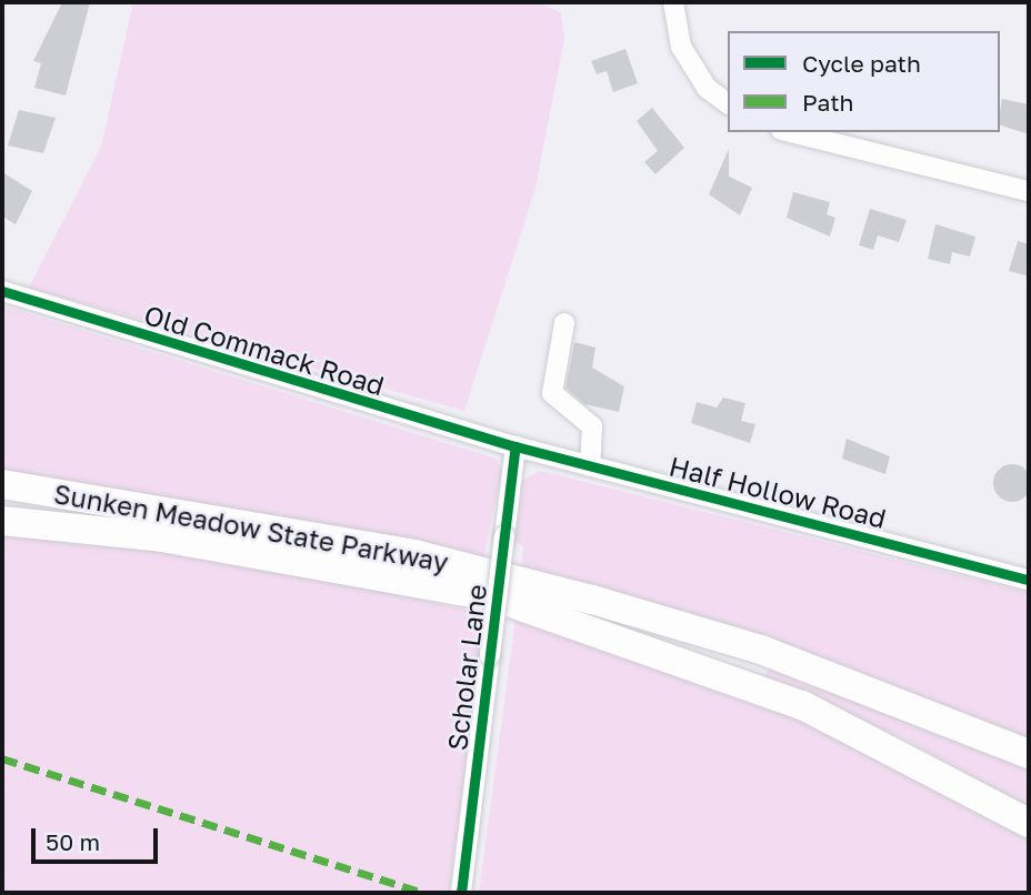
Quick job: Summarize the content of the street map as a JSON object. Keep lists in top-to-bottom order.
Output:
{
  "streets": {
    "highway": ["Sunken Meadow State Parkway"],
    "street": ["Old Commack Road", "Half Hollow Road", "Scholar Lane"]
  },
  "crossings": [
    ["Old Commack Road", "Half Hollow Road"],
    ["Old Commack Road", "Scholar Lane"],
    ["Half Hollow Road", "Scholar Lane"]
  ],
  "legend": ["Cycle path", "Path"],
  "scale_bar": "50 m"
}
